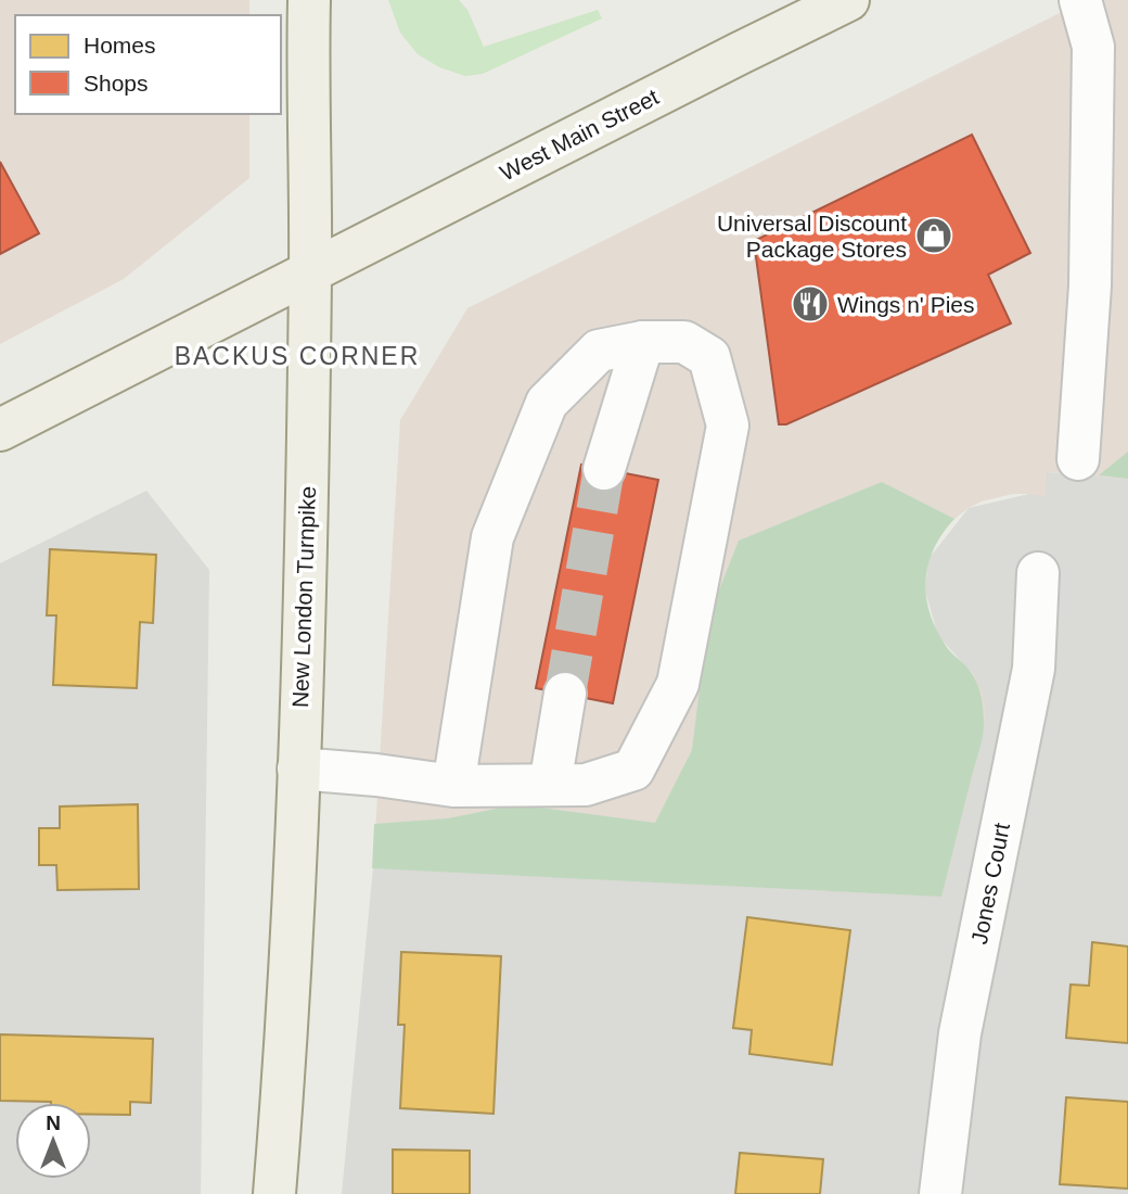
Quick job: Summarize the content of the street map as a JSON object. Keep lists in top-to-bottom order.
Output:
{
  "streets": {
    "main road": ["West Main Street", "New London Turnpike"],
    "street": ["Jones Court"]
  },
  "crossings": [
    ["West Main Street", "New London Turnpike"]
  ],
  "districts": ["BACKUS CORNER"],
  "places": {
    "shop": ["Universal Discount Package Stores"],
    "restaurant": ["Wings n' Pies"]
  },
  "legend": ["Homes", "Shops"],
  "north": "top"
}
